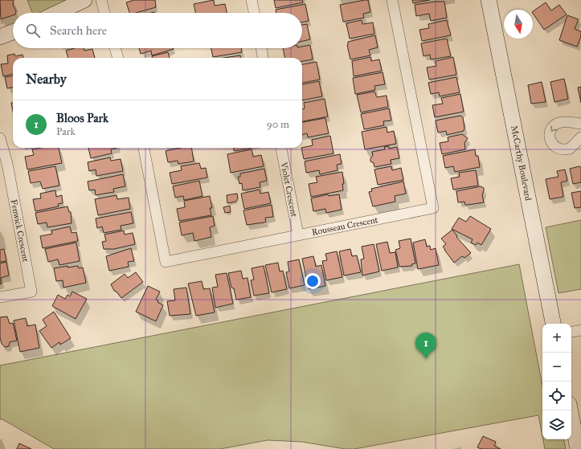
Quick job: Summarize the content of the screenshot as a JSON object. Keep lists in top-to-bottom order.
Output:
{
  "streets": {
    "main road": ["McCarthy Boulevard"],
    "street": ["Violet Crescent", "Rousseau Crescent", "Fenwick Crescent"]
  },
  "crossings": [
    ["Violet Crescent", "Rousseau Crescent"]
  ],
  "north": "bottom",
  "page": {
    "search": "Search here",
    "heading": "Nearby",
    "list": [
      {
        "mark": "1",
        "name": "Bloos Park",
        "note": "Park",
        "value": "90 m"
      }
    ],
    "map_buttons": ["+", "−"],
    "pins": "1"
  }
}
